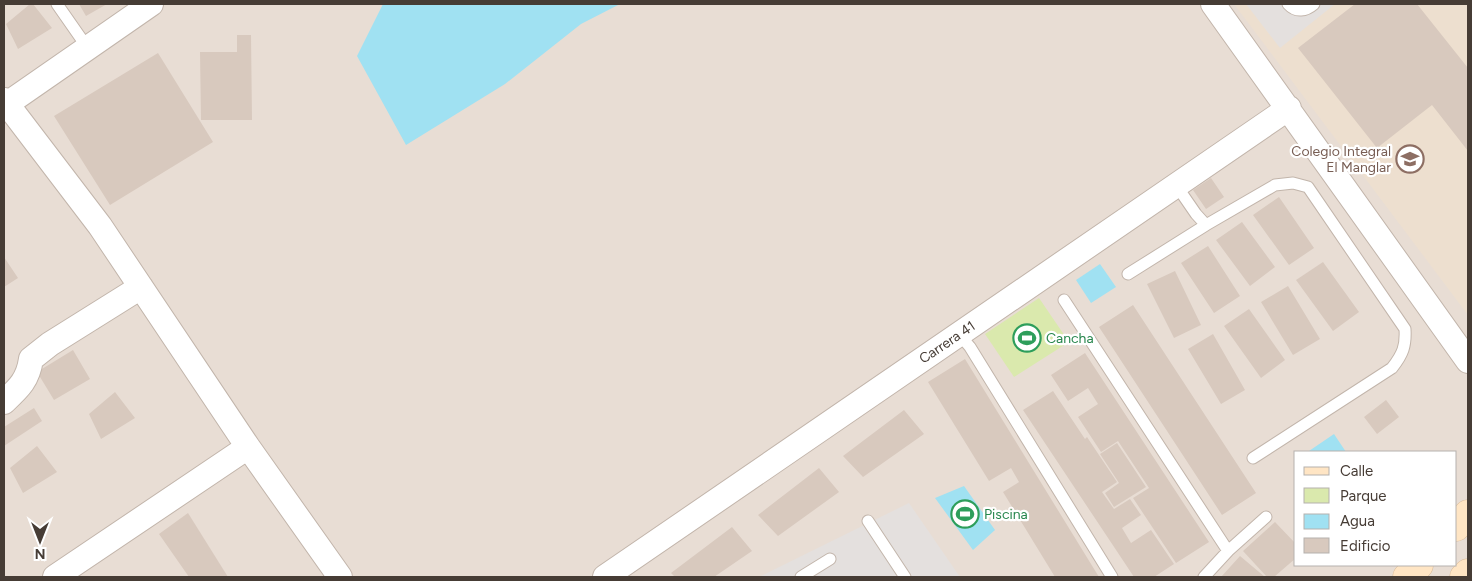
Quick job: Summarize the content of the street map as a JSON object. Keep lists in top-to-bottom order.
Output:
{
  "streets": {
    "street": ["Carrera 41"]
  },
  "places": {
    "school or university": ["Colegio Integral El Manglar"],
    "sports": ["Cancha", "Piscina"]
  },
  "legend": [
    "Calle",
    "Parque",
    "Agua",
    "Edificio"
  ],
  "north": "bottom"
}
